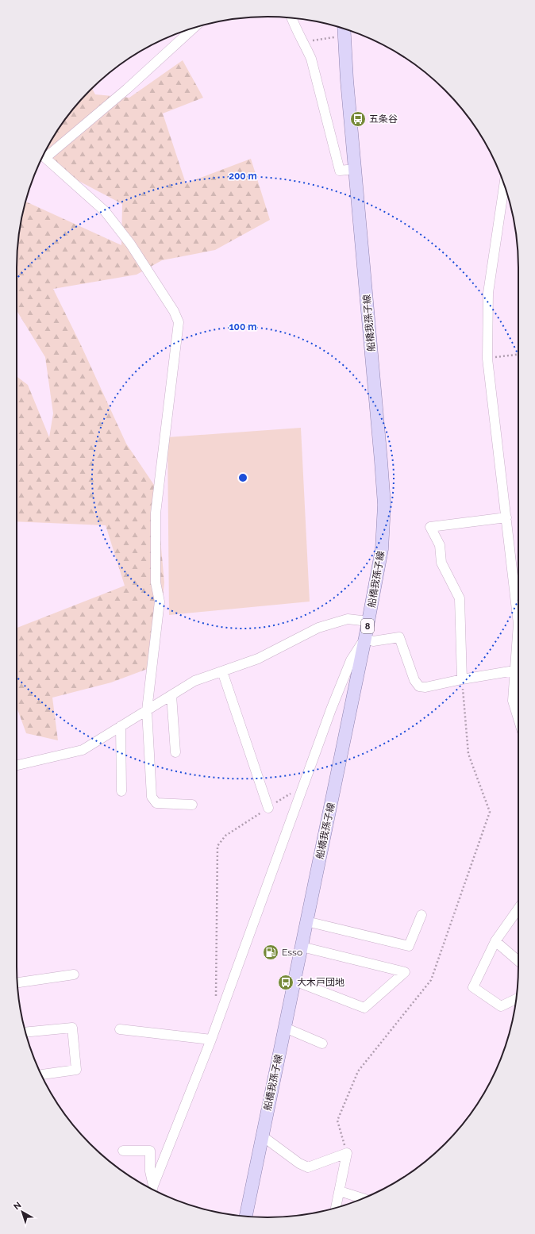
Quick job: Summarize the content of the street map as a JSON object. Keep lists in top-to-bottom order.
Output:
{
  "streets": {
    "main road": ["船橋我孫子線", "8"]
  },
  "places": {
    "bus stop": ["五条谷", "大木戸団地"],
    "fuel station": ["Esso"]
  },
  "north": "top left",
  "rings": ["200 m", "100 m"]
}
